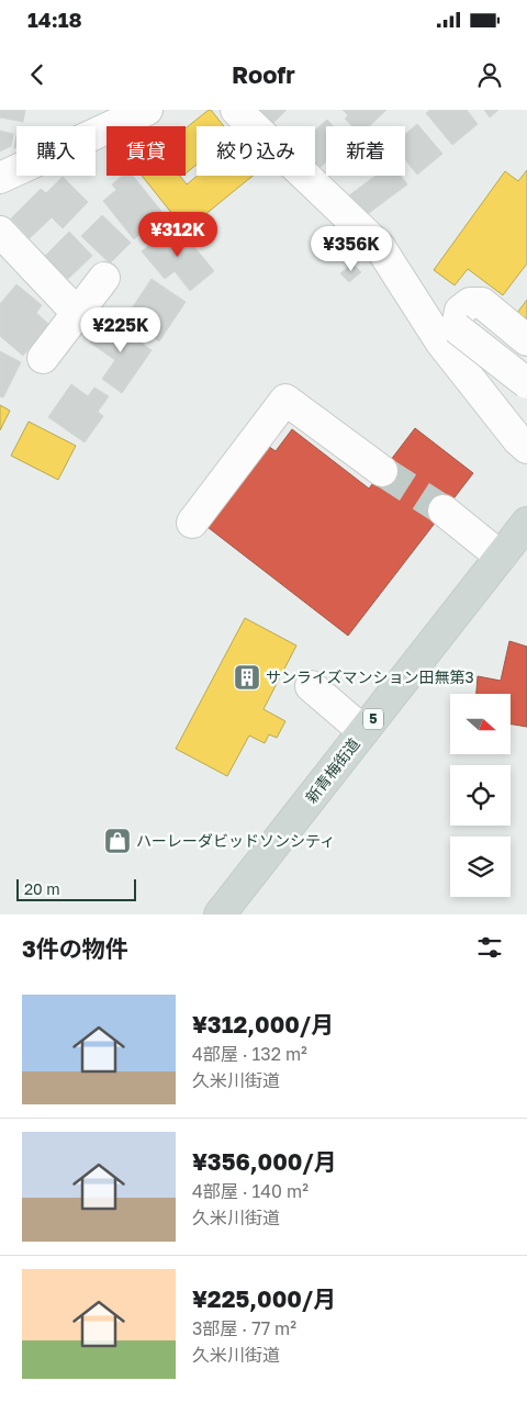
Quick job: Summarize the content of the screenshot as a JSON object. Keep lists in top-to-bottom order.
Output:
{
  "streets": {
    "main road": ["5", "新青梅街道"]
  },
  "places": {
    "building": ["サンライズマンション田無第3"],
    "shop": ["ハーレーダビッドソンシティ"]
  },
  "scale_bar": "20 m",
  "north": "right",
  "page": {
    "status": "14:18",
    "header": "Roofr",
    "chip": [
      "購入",
      "賃貸",
      "絞り込み",
      "新着"
    ],
    "price": ["¥312K", "¥356K", "¥225K"],
    "scale": "20 m",
    "heading": "3件の物件",
    "list": [
      {
        "name": "¥312,000/月",
        "note": "4部屋 · 132 m² · 久米川街道"
      },
      {
        "name": "¥356,000/月",
        "note": "4部屋 · 140 m² · 久米川街道"
      },
      {
        "name": "¥225,000/月",
        "note": "3部屋 · 77 m² · 久米川街道"
      }
    ]
  }
}
